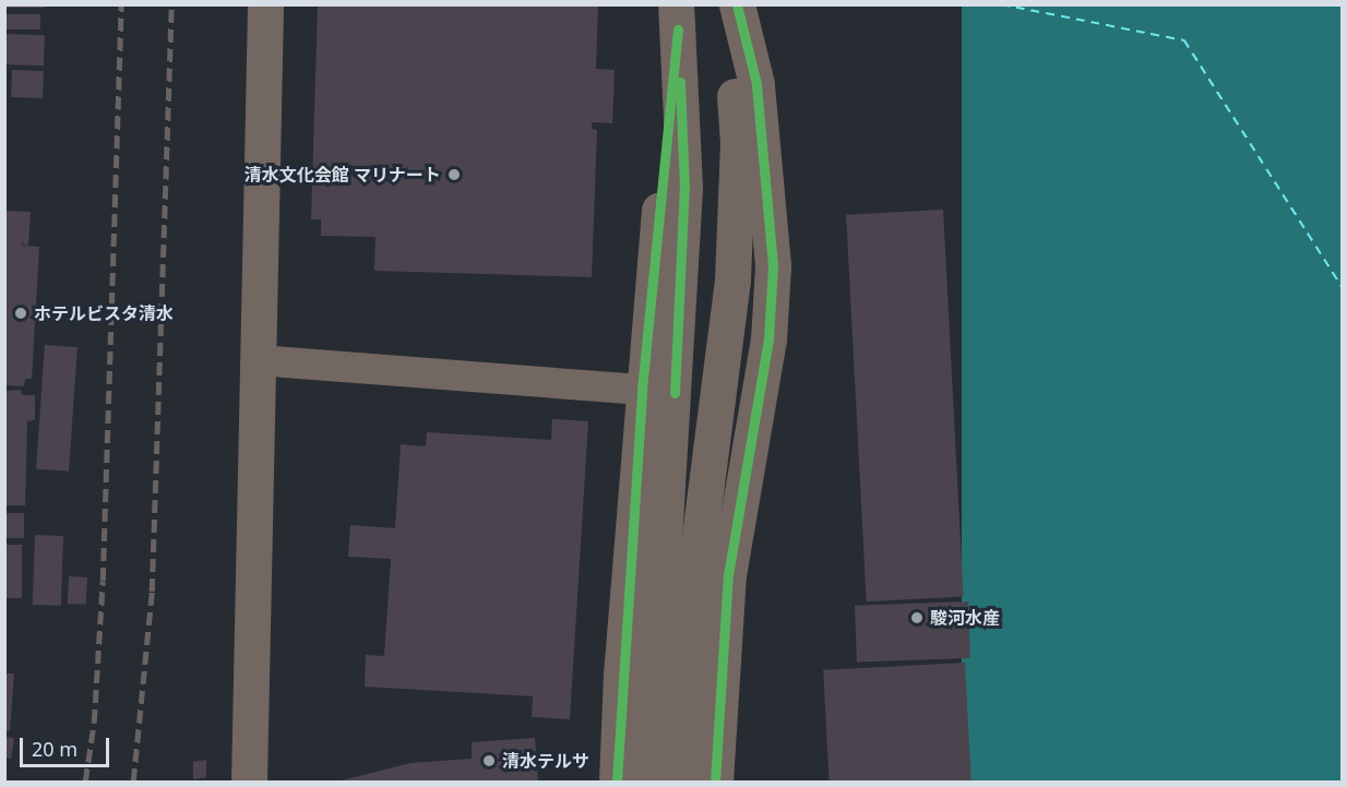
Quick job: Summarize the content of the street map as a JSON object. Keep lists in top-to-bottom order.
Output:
{
  "places": [
    "清水文化会館 マリナート",
    "ホテルビスタ清水",
    "駿河水産",
    "清水テルサ"
  ],
  "scale_bar": "20 m"
}
